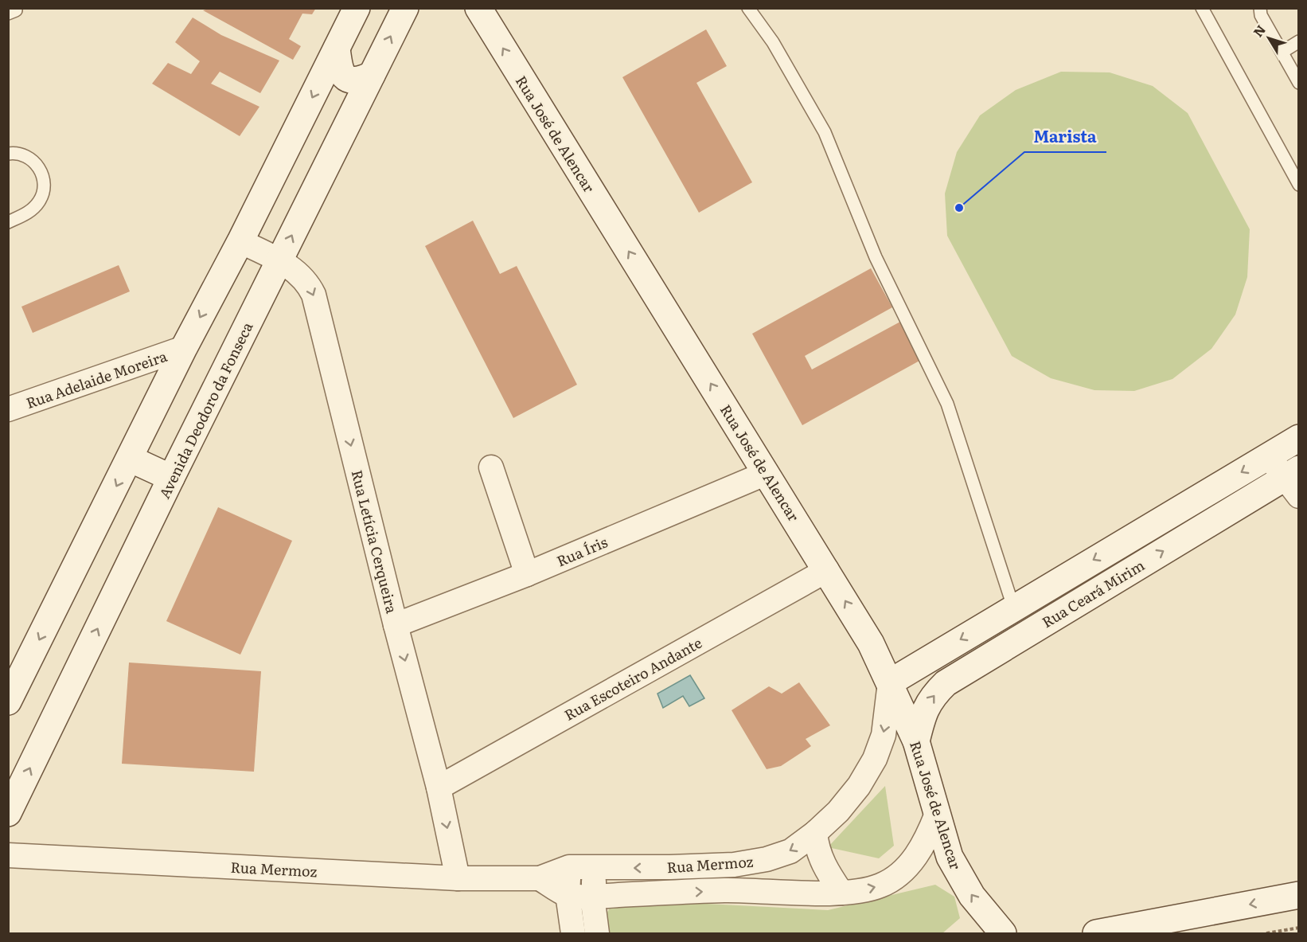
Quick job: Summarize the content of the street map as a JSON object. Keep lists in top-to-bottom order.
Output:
{
  "streets": {
    "street": [
      "Rua José de Alencar",
      "Rua Adelaide Moreira",
      "Avenida Deodoro da Fonseca",
      "Rua Letícia Cerqueira",
      "Rua Íris",
      "Rua Ceará Mirim",
      "Rua Escoteiro Andante",
      "Rua Mermoz"
    ]
  },
  "crossings": [
    ["Rua José de Alencar", "Rua Íris"],
    ["Rua José de Alencar", "Rua Ceará Mirim"],
    ["Rua José de Alencar", "Rua Escoteiro Andante"],
    ["Rua José de Alencar", "Rua Mermoz"],
    ["Avenida Deodoro da Fonseca", "Rua Letícia Cerqueira"],
    ["Rua Letícia Cerqueira", "Rua Íris"],
    ["Rua Letícia Cerqueira", "Rua Escoteiro Andante"],
    ["Rua Letícia Cerqueira", "Rua Mermoz"],
    ["Rua Ceará Mirim", "Rua Mermoz"]
  ],
  "one_way": ["Rua José de Alencar", "Rua Letícia Cerqueira"],
  "places": ["Marista"],
  "north": "top left"
}
